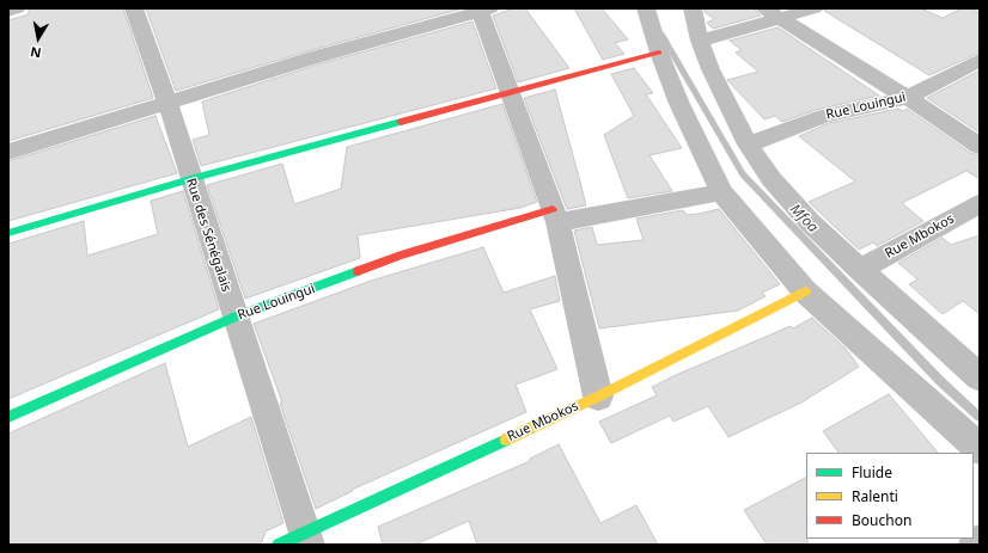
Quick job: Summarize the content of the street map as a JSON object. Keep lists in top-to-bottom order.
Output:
{
  "streets": {
    "street": ["Rue Louingui", "Rue des Sénégalais", "Rue Mbokos"]
  },
  "crossings": [
    ["Rue Louingui", "Rue des Sénégalais"],
    ["Rue des Sénégalais", "Rue Mbokos"]
  ],
  "water": ["Mfoa"],
  "legend": ["Fluide", "Ralenti", "Bouchon"],
  "north": "bottom"
}
